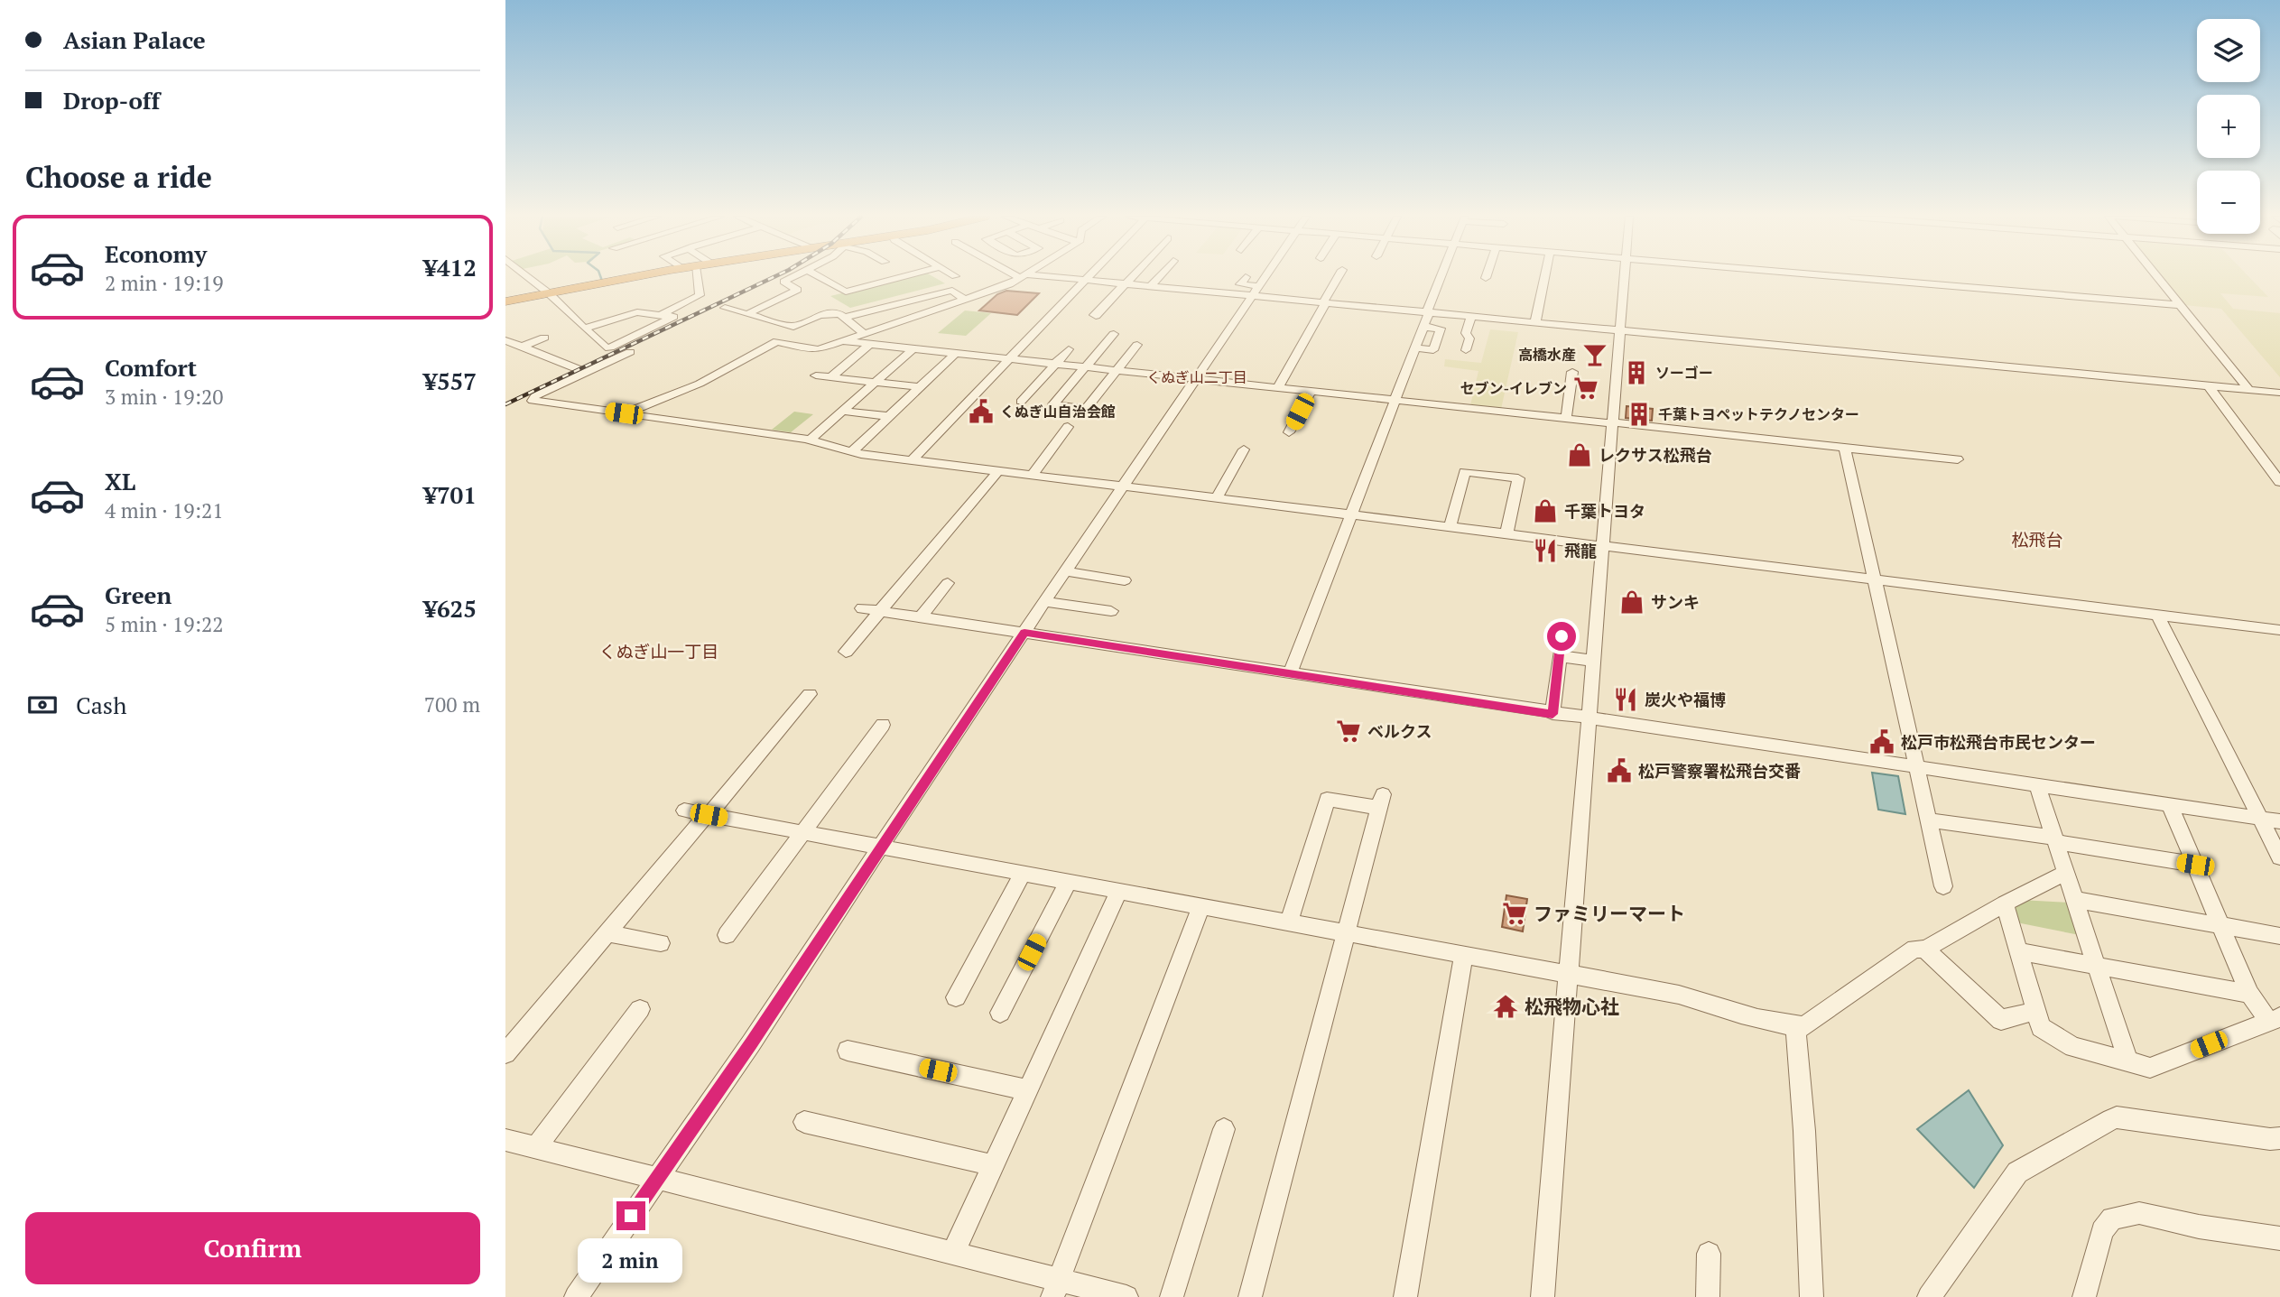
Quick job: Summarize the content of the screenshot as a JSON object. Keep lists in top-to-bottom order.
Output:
{
  "districts": ["くぬぎ山二丁目", "松飛台", "くぬぎ山一丁目"],
  "places": {
    "bar": ["高橋水産"],
    "building": ["ソーゴー", "千葉トヨペットテクノセンター"],
    "supermarket": ["セブン-イレブン", "ベルクス", "ファミリーマート"],
    "public building": ["くぬぎ山自治会館", "松戸市松飛台市民センター", "松戸警察署松飛台交番"],
    "shop": ["レクサス松飛台", "千葉トヨタ", "サンキ"],
    "restaurant": ["飛龍", "炭火や福博"],
    "temple": ["松飛物心社"]
  },
  "page": {
    "banner": ["Asian Palace", "Drop-off"],
    "map_buttons": ["+", "−"],
    "heading": "Choose a ride",
    "list": [
      {
        "name": "Economy",
        "note": "2 min · 19:19",
        "value": "¥412"
      },
      {
        "name": "Comfort",
        "note": "3 min · 19:20",
        "value": "¥557"
      },
      {
        "name": "XL",
        "note": "4 min · 19:21",
        "value": "¥701"
      },
      {
        "name": "Green",
        "note": "5 min · 19:22",
        "value": "¥625"
      }
    ],
    "pay": ["Cash", "700 m"],
    "buttons": "Confirm",
    "bubble": "2 min"
  }
}
